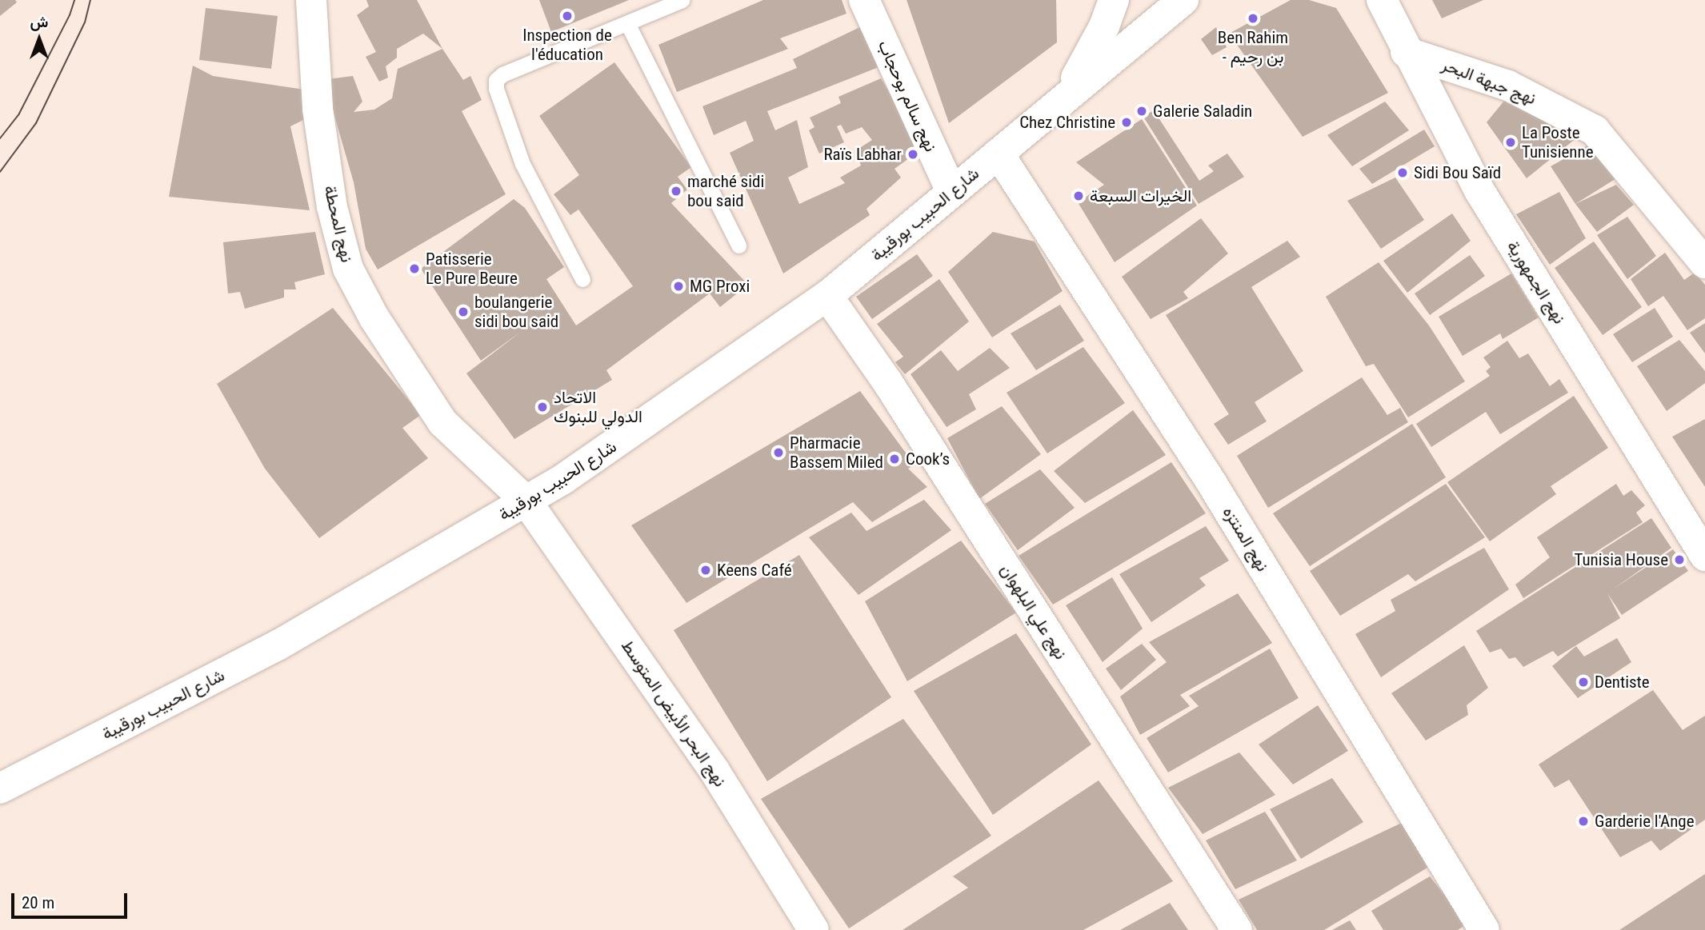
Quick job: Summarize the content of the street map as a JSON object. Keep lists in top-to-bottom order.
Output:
{
  "streets": {
    "street": [
      "نهج جبهة البحر",
      "نهج سالم بوحجاب",
      "شارع الحبيب بورقيبة",
      "نهج المحطة",
      "نهج الجمهورية",
      "نهج المنتزه",
      "نهج علي البلهوان",
      "نهج البحر الأبيض المتوسط"
    ]
  },
  "crossings": [
    ["نهج جبهة البحر", "نهج الجمهورية"],
    ["نهج سالم بوحجاب", "شارع الحبيب بورقيبة"],
    ["شارع الحبيب بورقيبة", "نهج المحطة"],
    ["شارع الحبيب بورقيبة", "نهج المنتزه"],
    ["شارع الحبيب بورقيبة", "نهج علي البلهوان"],
    ["شارع الحبيب بورقيبة", "نهج البحر الأبيض المتوسط"],
    ["نهج المحطة", "نهج البحر الأبيض المتوسط"]
  ],
  "places": [
    "Inspection de l'éducation",
    "Ben Rahim - بن رحيم",
    "Galerie Saladin",
    "Chez Christine",
    "La Poste Tunisienne",
    "Raïs Labhar",
    "Sidi Bou Saïd",
    "marché sidi bou said",
    "الخيرات السبعة",
    "Patisserie Le Pure Beure",
    "MG Proxi",
    "boulangerie sidi bou said",
    "الاتحاد الدولي للبنوك",
    "Pharmacie Bassem Miled",
    "Cook’s",
    "Tunisia House",
    "Keens Café",
    "Dentiste",
    "Garderie l'Ange"
  ],
  "scale_bar": "20 m",
  "north": "top"
}
